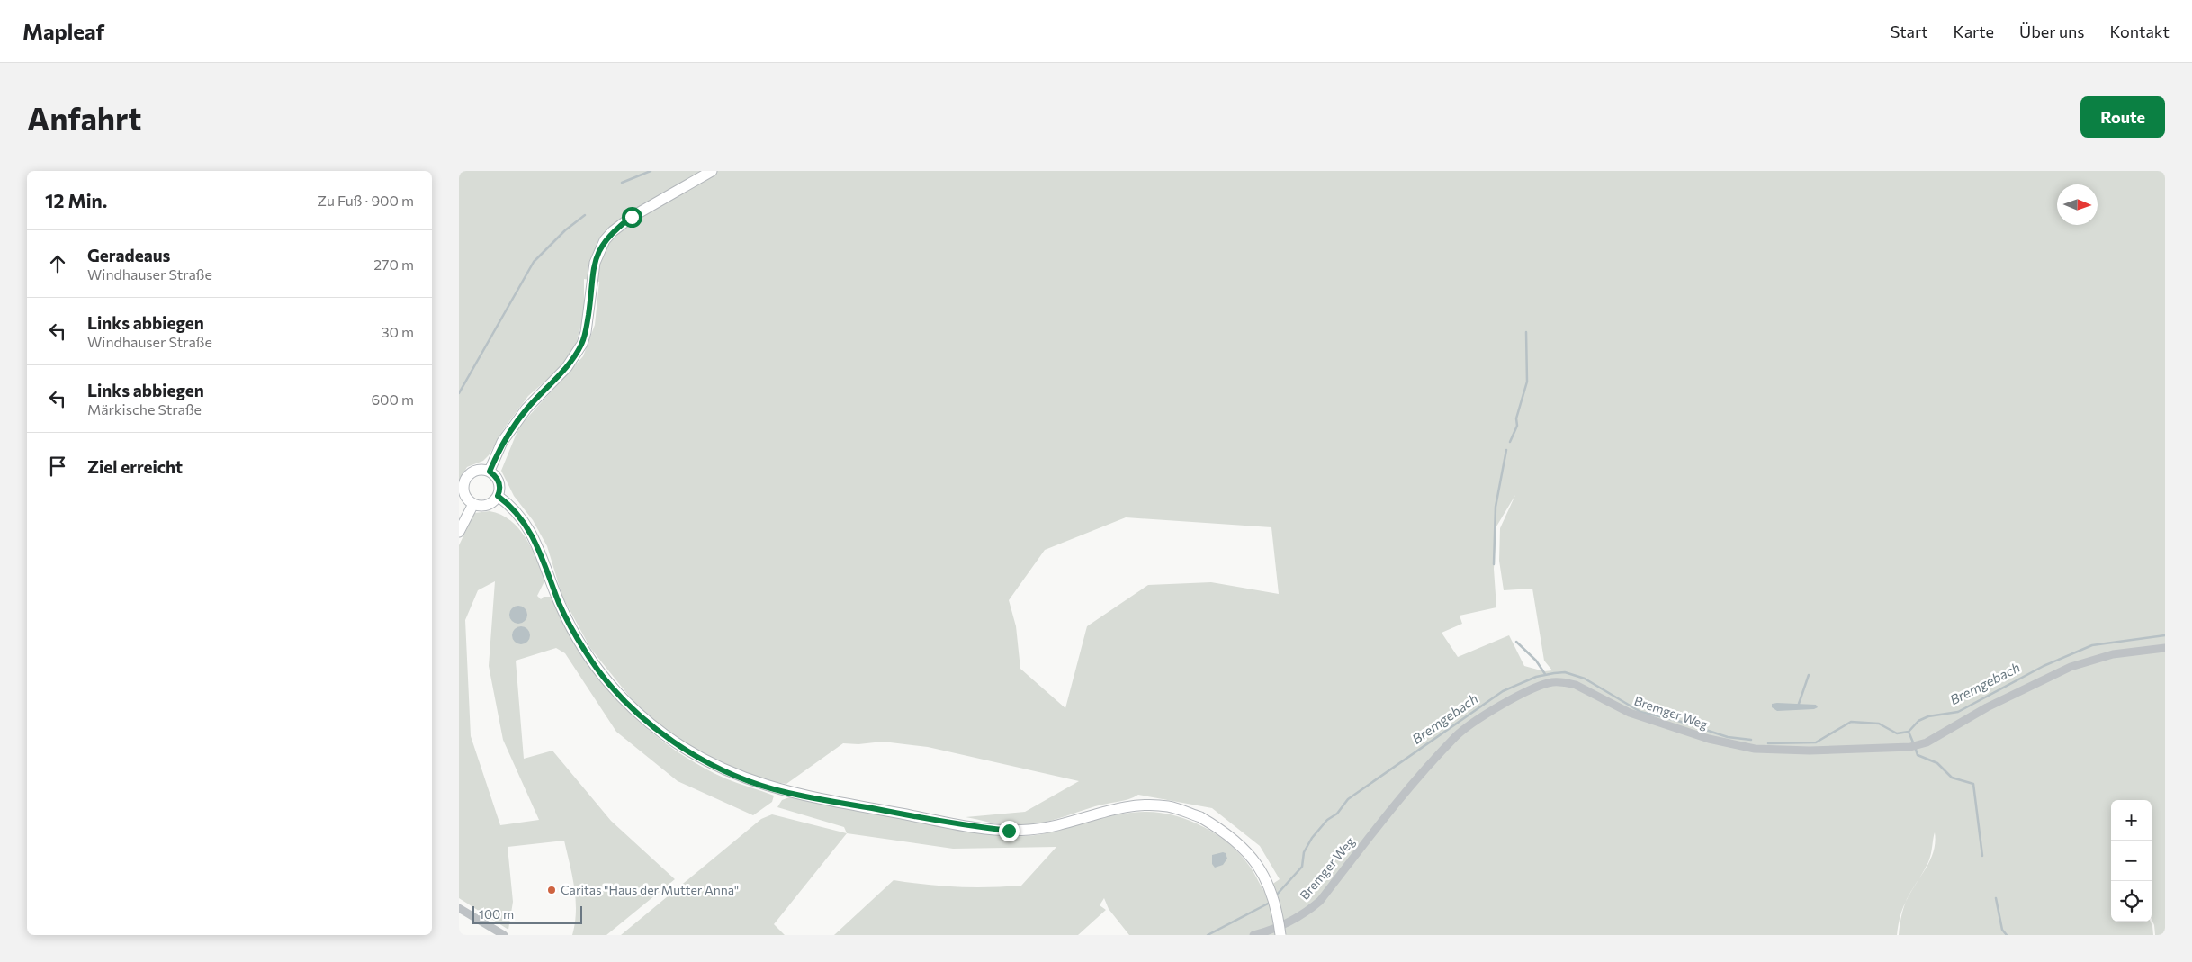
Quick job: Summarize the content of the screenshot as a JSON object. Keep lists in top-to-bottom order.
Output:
{
  "streets": {
    "street": ["Bremger Weg"]
  },
  "water": ["Bremgebach"],
  "places": ["Caritas \"Haus der Mutter Anna\""],
  "scale_bar": "100 m",
  "north": "right",
  "page": {
    "header": "Mapleaf",
    "nav": [
      "Start",
      "Karte",
      "Über uns",
      "Kontakt"
    ],
    "buttons": "Route",
    "title": "Anfahrt",
    "heading": ["12 Min.", "Zu Fuß · 900 m"],
    "list": [
      ["Geradeaus", "Windhauser Straße", "270 m"],
      ["Links abbiegen", "Windhauser Straße", "30 m"],
      ["Links abbiegen", "Märkische Straße", "600 m"],
      "Ziel erreicht"
    ],
    "map_buttons": ["+", "−"],
    "scale": "100 m"
  }
}
